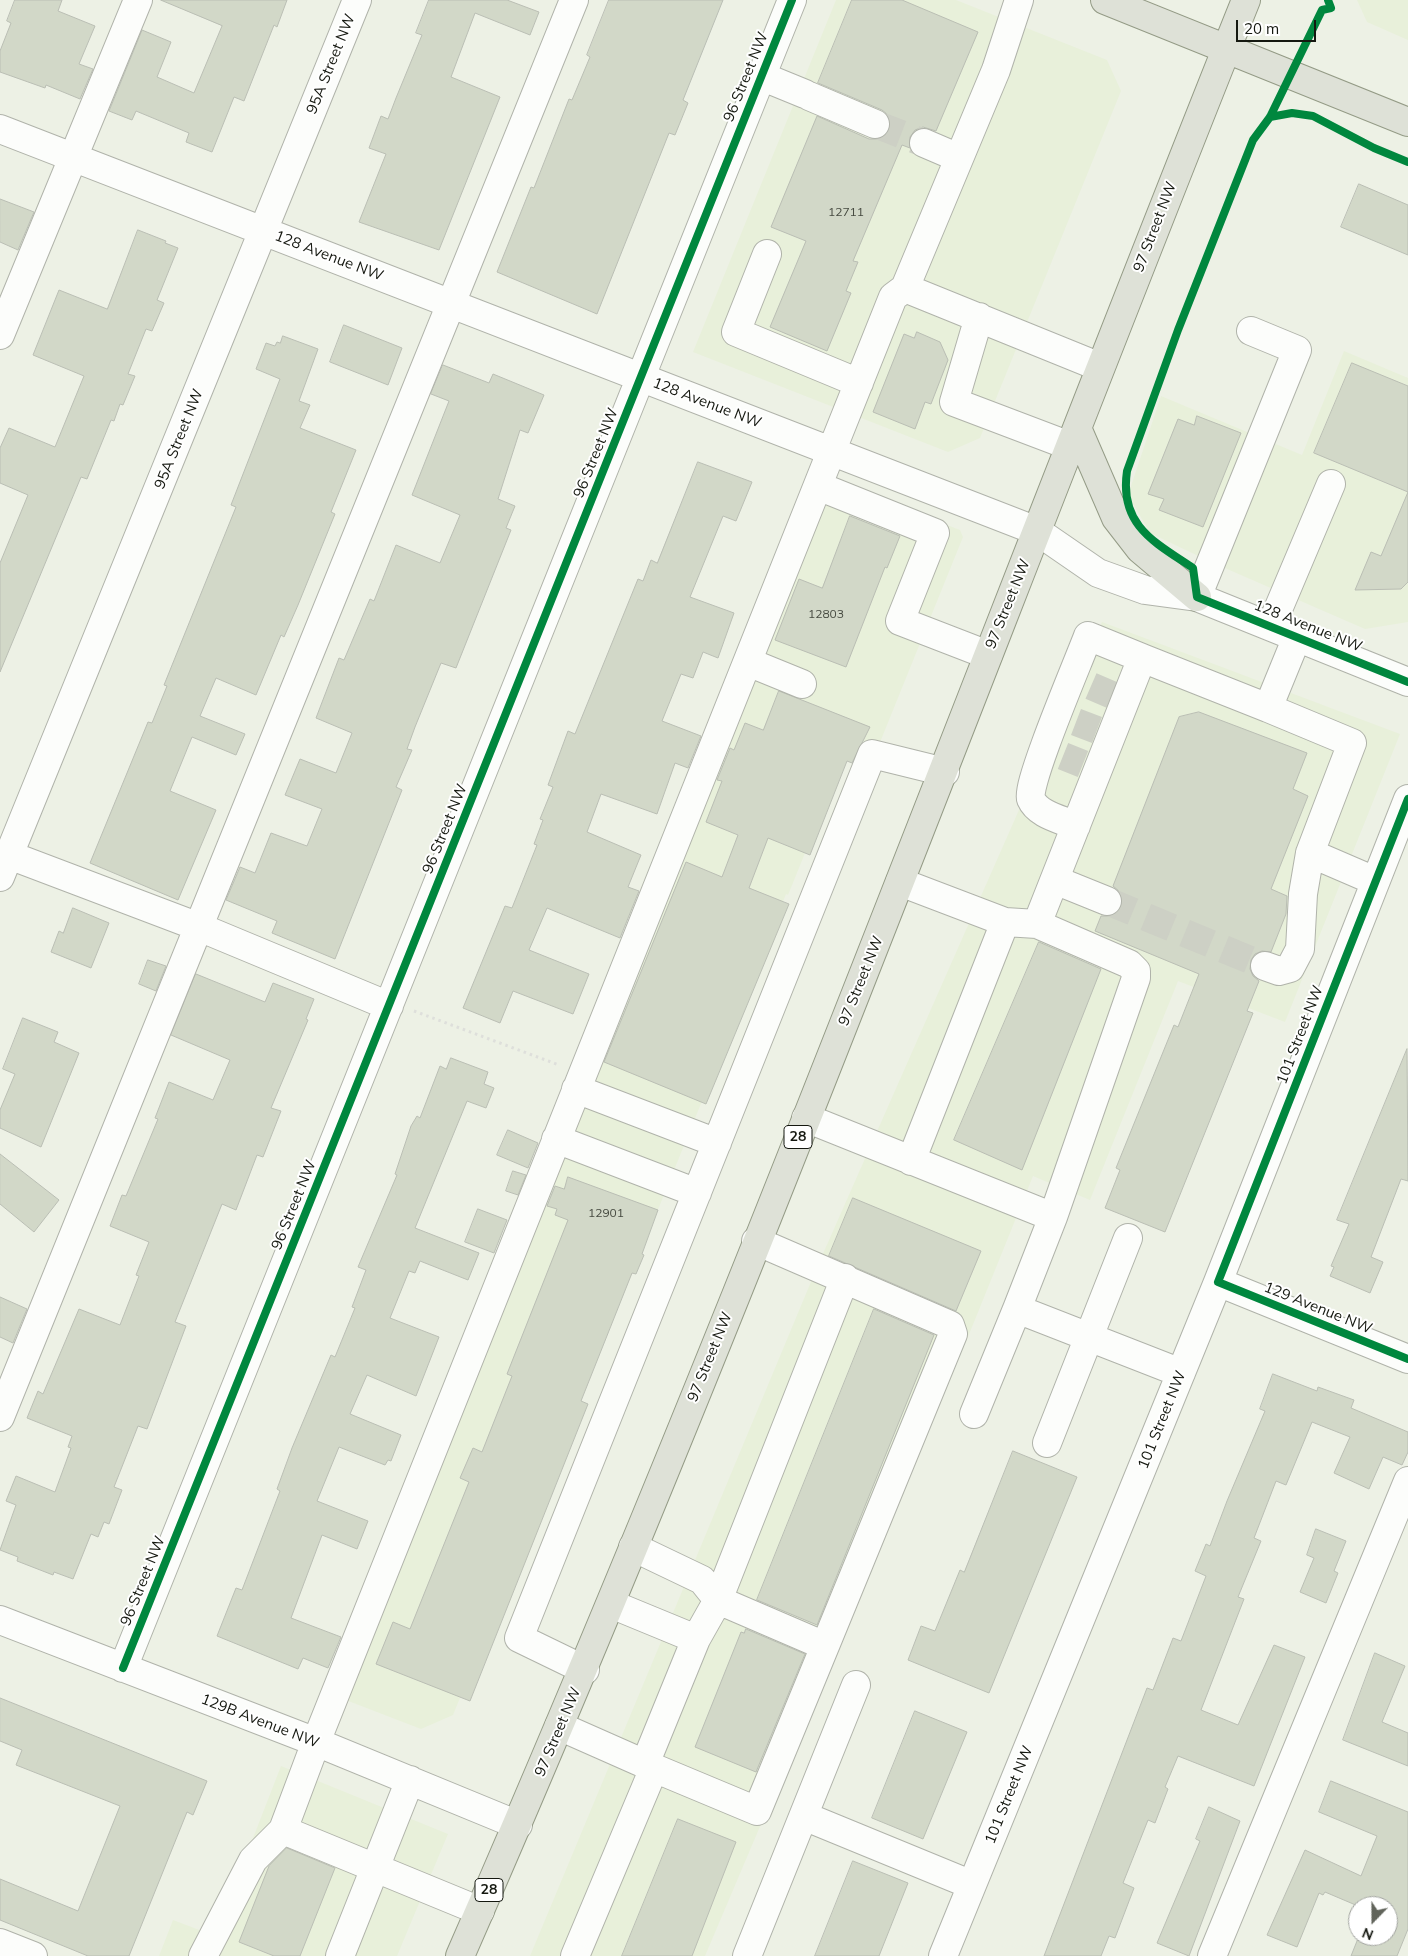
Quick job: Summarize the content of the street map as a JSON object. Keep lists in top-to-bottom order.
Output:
{
  "streets": {
    "main road": ["97 Street NW", "28"],
    "street": [
      "95A Street NW",
      "96 Street NW",
      "128 Avenue NW",
      "101 Street NW",
      "129 Avenue NW",
      "129B Avenue NW"
    ]
  },
  "crossings": [
    ["95A Street NW", "128 Avenue NW"],
    ["96 Street NW", "128 Avenue NW"],
    ["96 Street NW", "129B Avenue NW"],
    ["97 Street NW", "128 Avenue NW"],
    ["97 Street NW", "129B Avenue NW"],
    ["101 Street NW", "129 Avenue NW"]
  ],
  "house_numbers": ["12711", "12803", "12901"],
  "scale_bar": "20 m",
  "north": "bottom"
}
